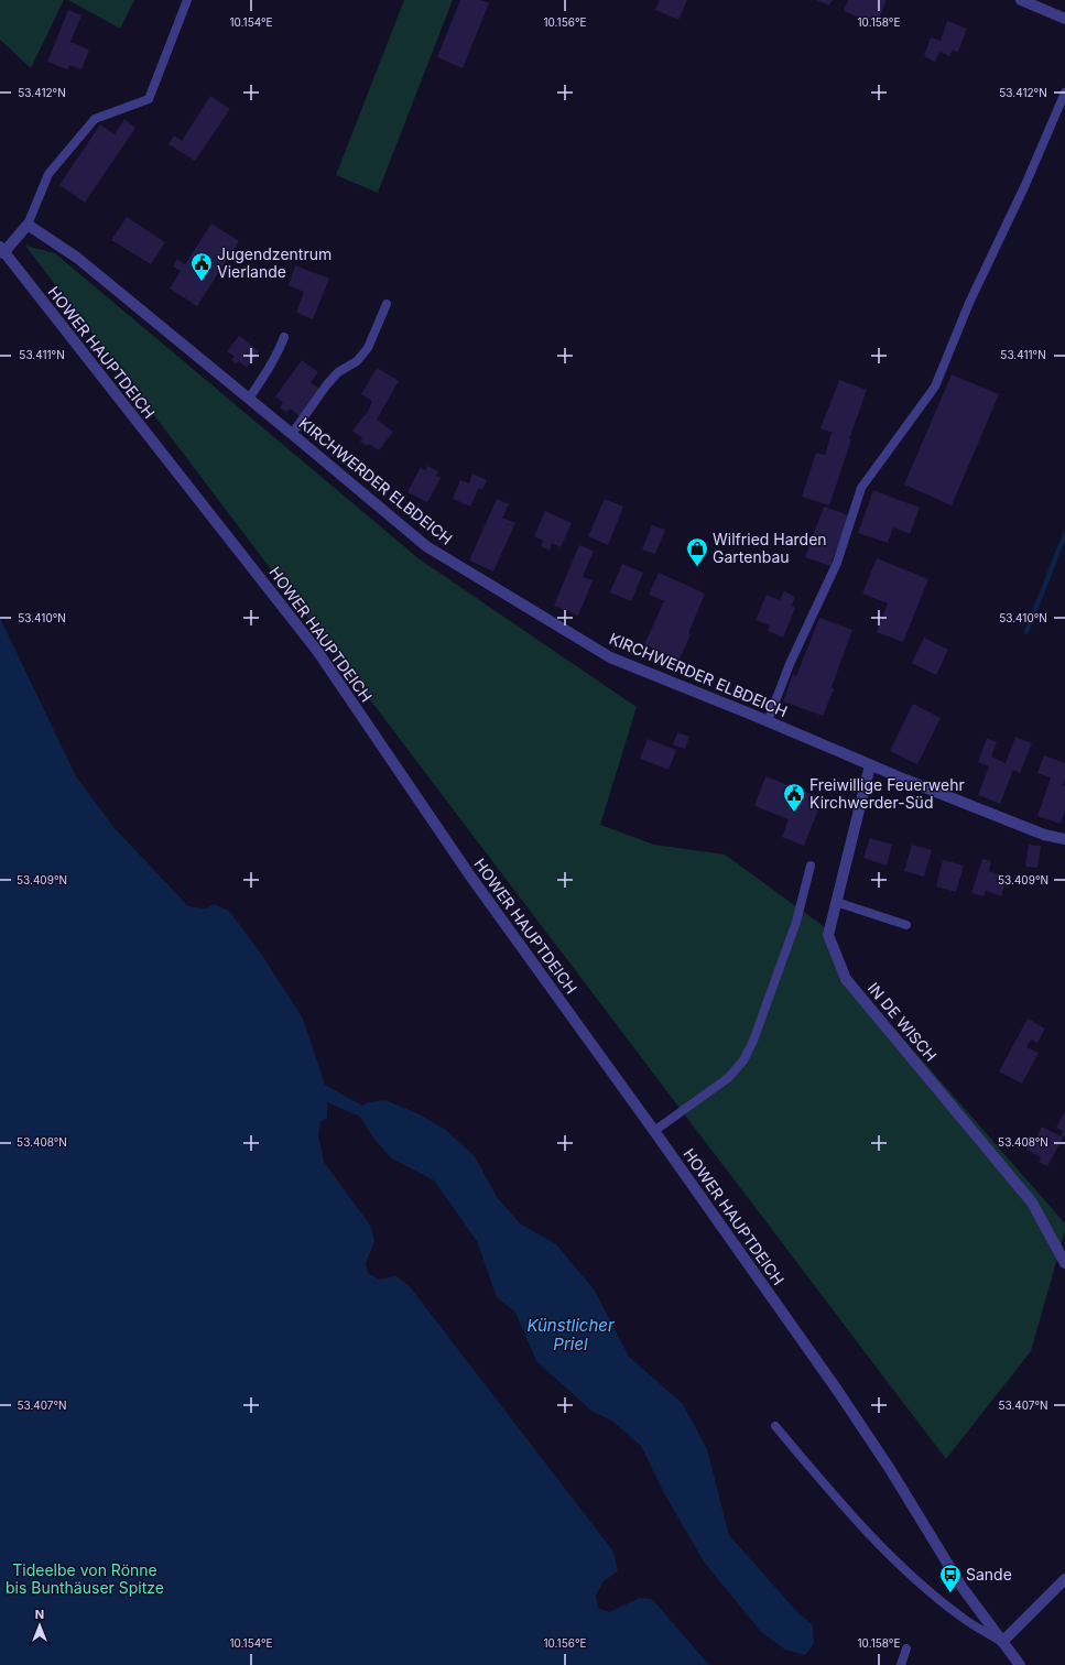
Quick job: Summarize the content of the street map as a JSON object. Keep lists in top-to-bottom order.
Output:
{
  "streets": {
    "street": ["HOWER HAUPTDEICH", "KIRCHWERDER ELBDEICH", "IN DE WISCH"]
  },
  "crossings": [
    ["KIRCHWERDER ELBDEICH", "IN DE WISCH"]
  ],
  "water": ["Künstlicher Priel"],
  "parks": ["Tideelbe von Rönne bis Bunthäuser Spitze"],
  "places": {
    "public building": ["Jugendzentrum Vierlande", "Freiwillige Feuerwehr Kirchwerder-Süd"],
    "shop": ["Wilfried Harden Gartenbau"],
    "bus stop": ["Sande"]
  },
  "north": "top",
  "coordinates": [
    "10.154°E",
    "10.156°E",
    "10.158°E",
    "53.412°N",
    "53.411°N",
    "53.410°N",
    "53.409°N",
    "53.408°N",
    "53.407°N"
  ]
}
